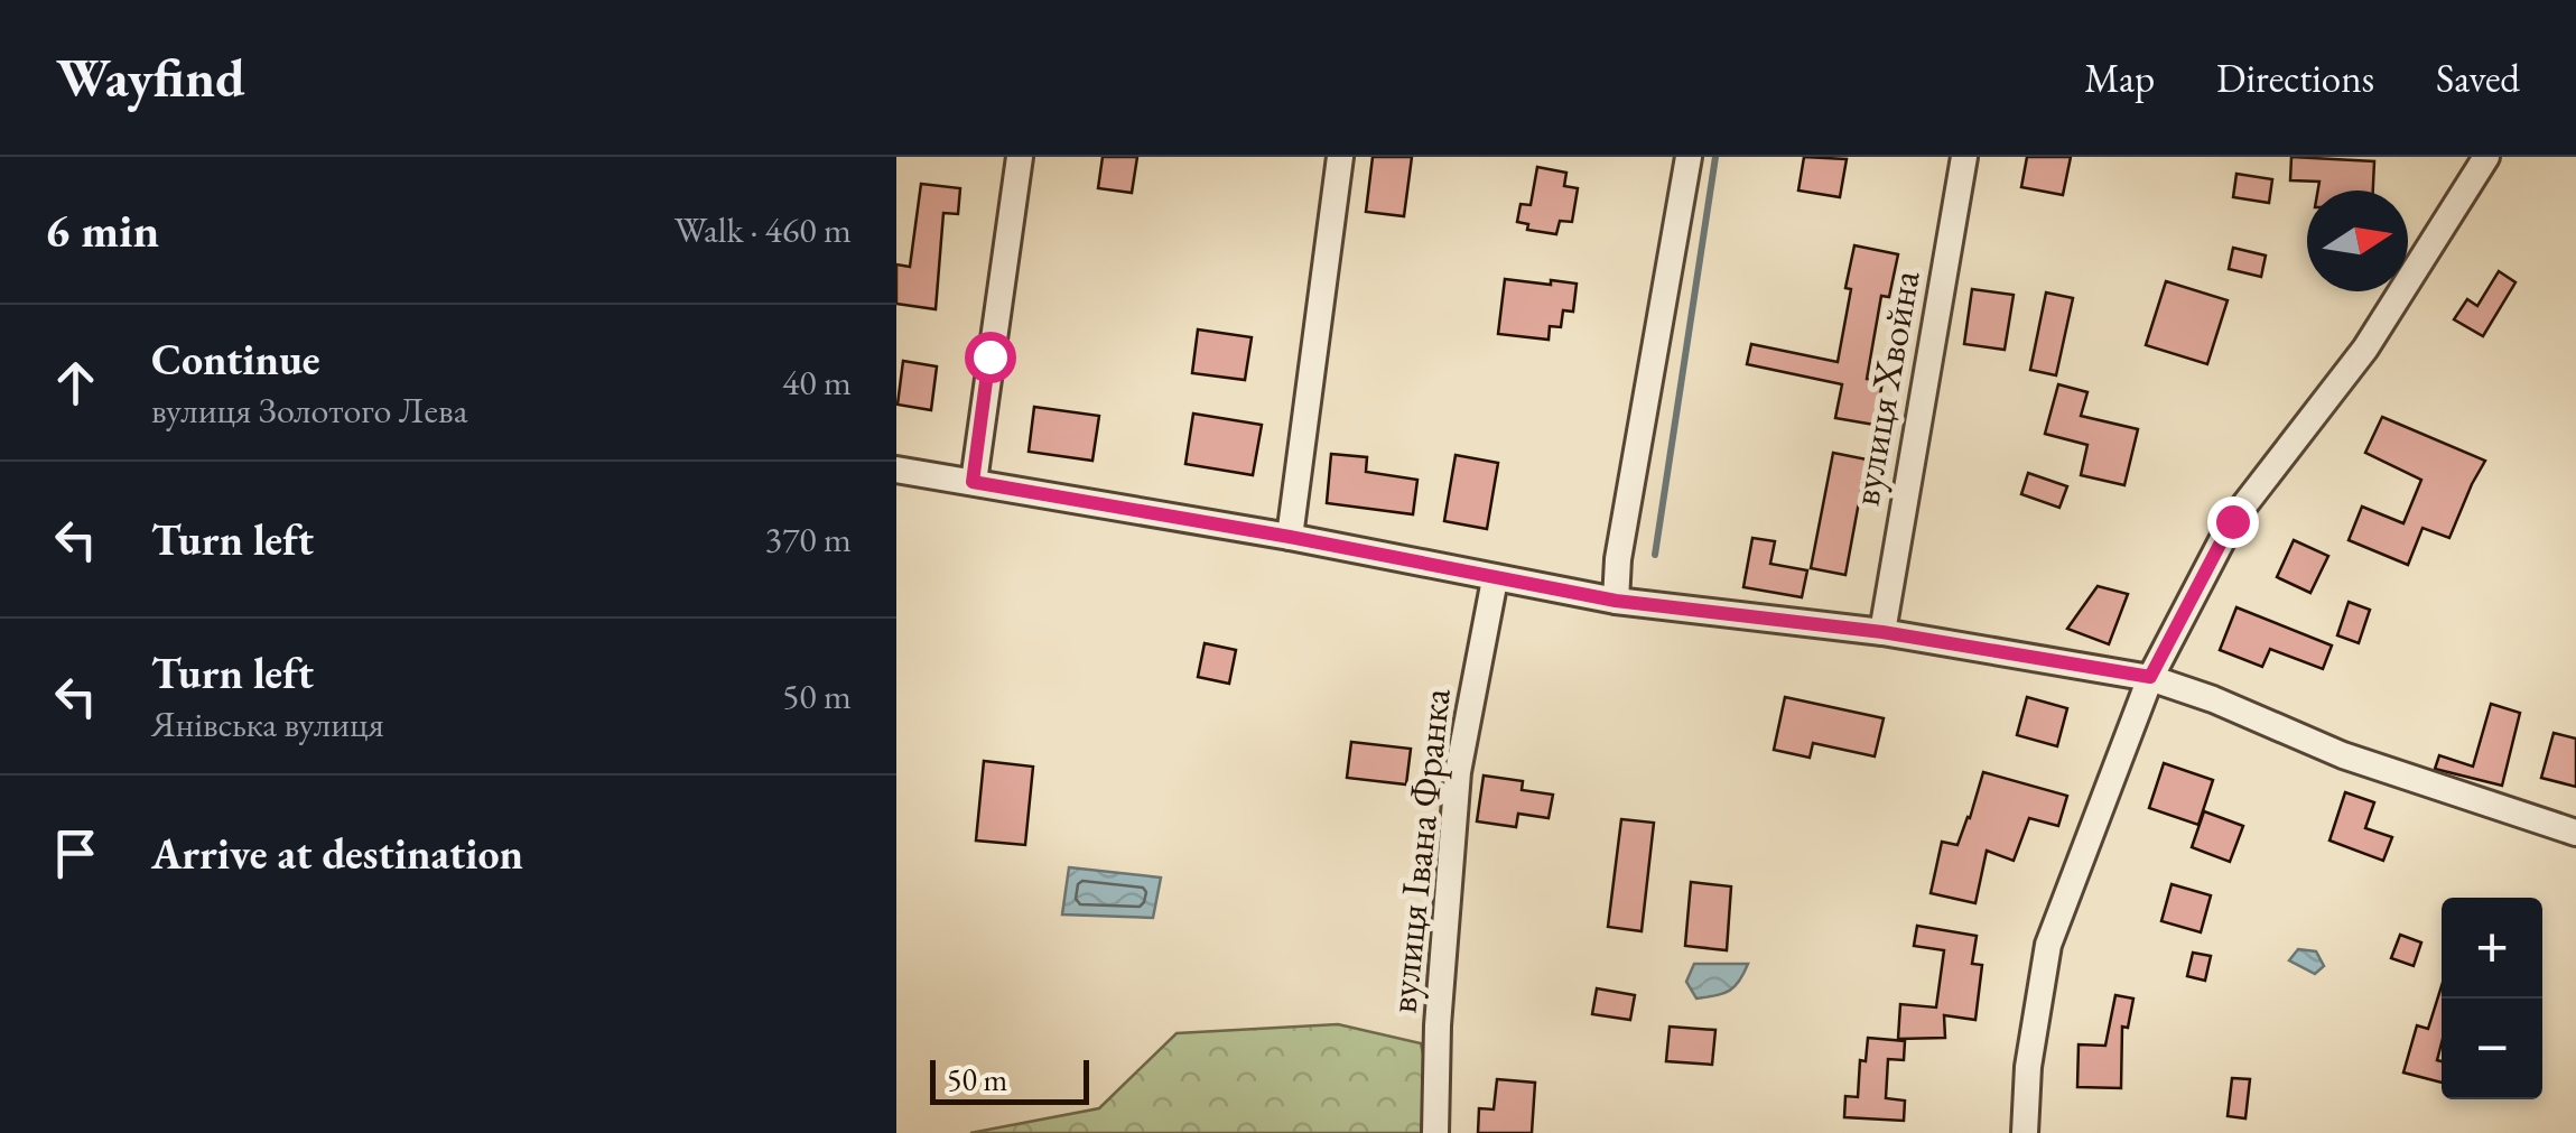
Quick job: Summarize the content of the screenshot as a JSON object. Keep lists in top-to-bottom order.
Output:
{
  "streets": {
    "street": ["вулиця Хвойна", "вулиця Івана Франка"]
  },
  "scale_bar": "50 m",
  "north": "right",
  "page": {
    "header": "Wayfind",
    "nav": ["Map", "Directions", "Saved"],
    "heading": ["6 min", "Walk · 460 m"],
    "list": [
      ["Continue", "вулиця Золотого Лева", "40 m"],
      ["Turn left", "370 m"],
      ["Turn left", "Янівська вулиця", "50 m"],
      "Arrive at destination"
    ],
    "map_buttons": ["+", "−"],
    "scale": "50 m"
  }
}
